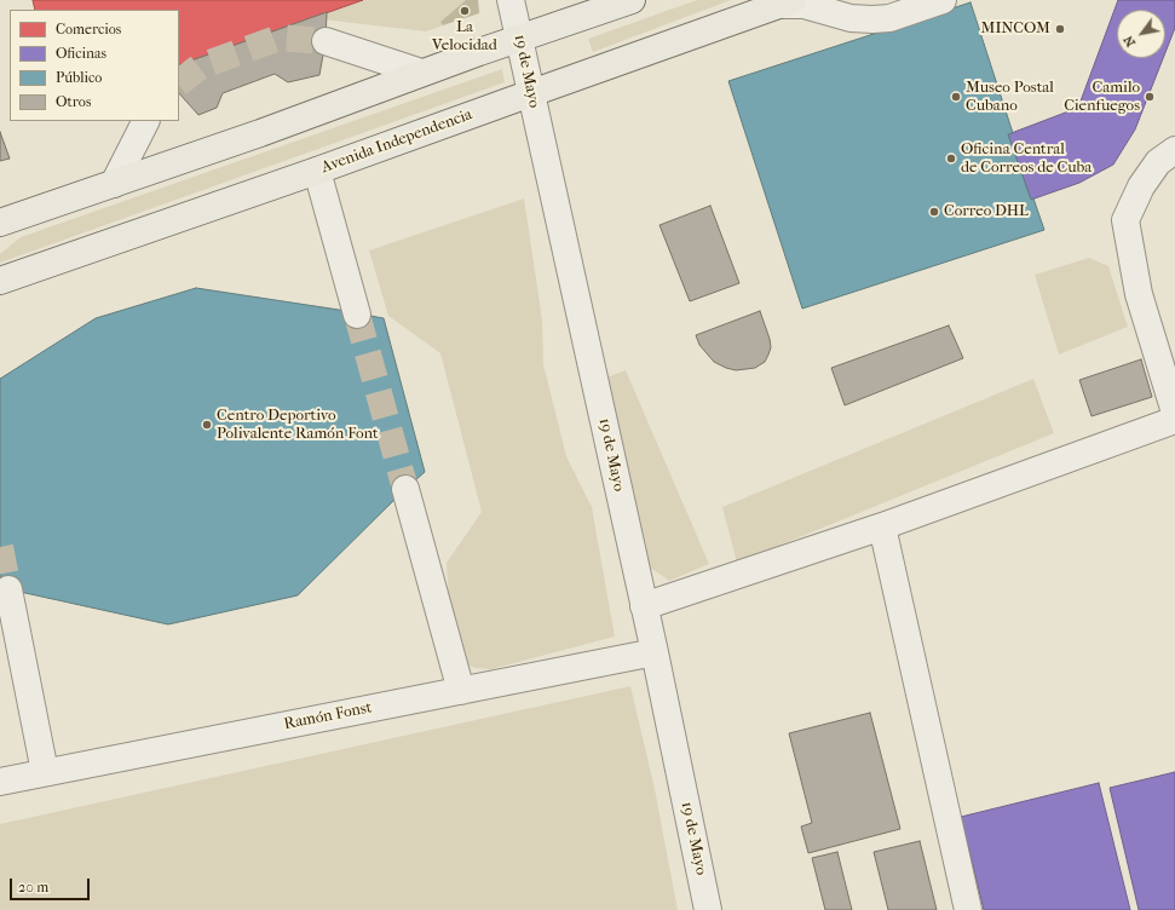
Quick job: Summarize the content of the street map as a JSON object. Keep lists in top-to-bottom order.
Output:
{
  "streets": {
    "main road": ["Avenida Independencia"],
    "street": ["19 de Mayo", "Ramón Fonst"]
  },
  "crossings": [
    ["19 de Mayo", "Avenida Independencia"],
    ["19 de Mayo", "Ramón Fonst"]
  ],
  "places": [
    "La Velocidad",
    "MINCOM",
    "Museo Postal Cubano",
    "Camilo Cienfuegos",
    "Oficina Central de Correos de Cuba",
    "Correo DHL",
    "Centro Deportivo Polivalente Ramón Font"
  ],
  "legend": [
    "Comercios",
    "Oficinas",
    "Público",
    "Otros"
  ],
  "scale_bar": "20 m",
  "north": "bottom left"
}
